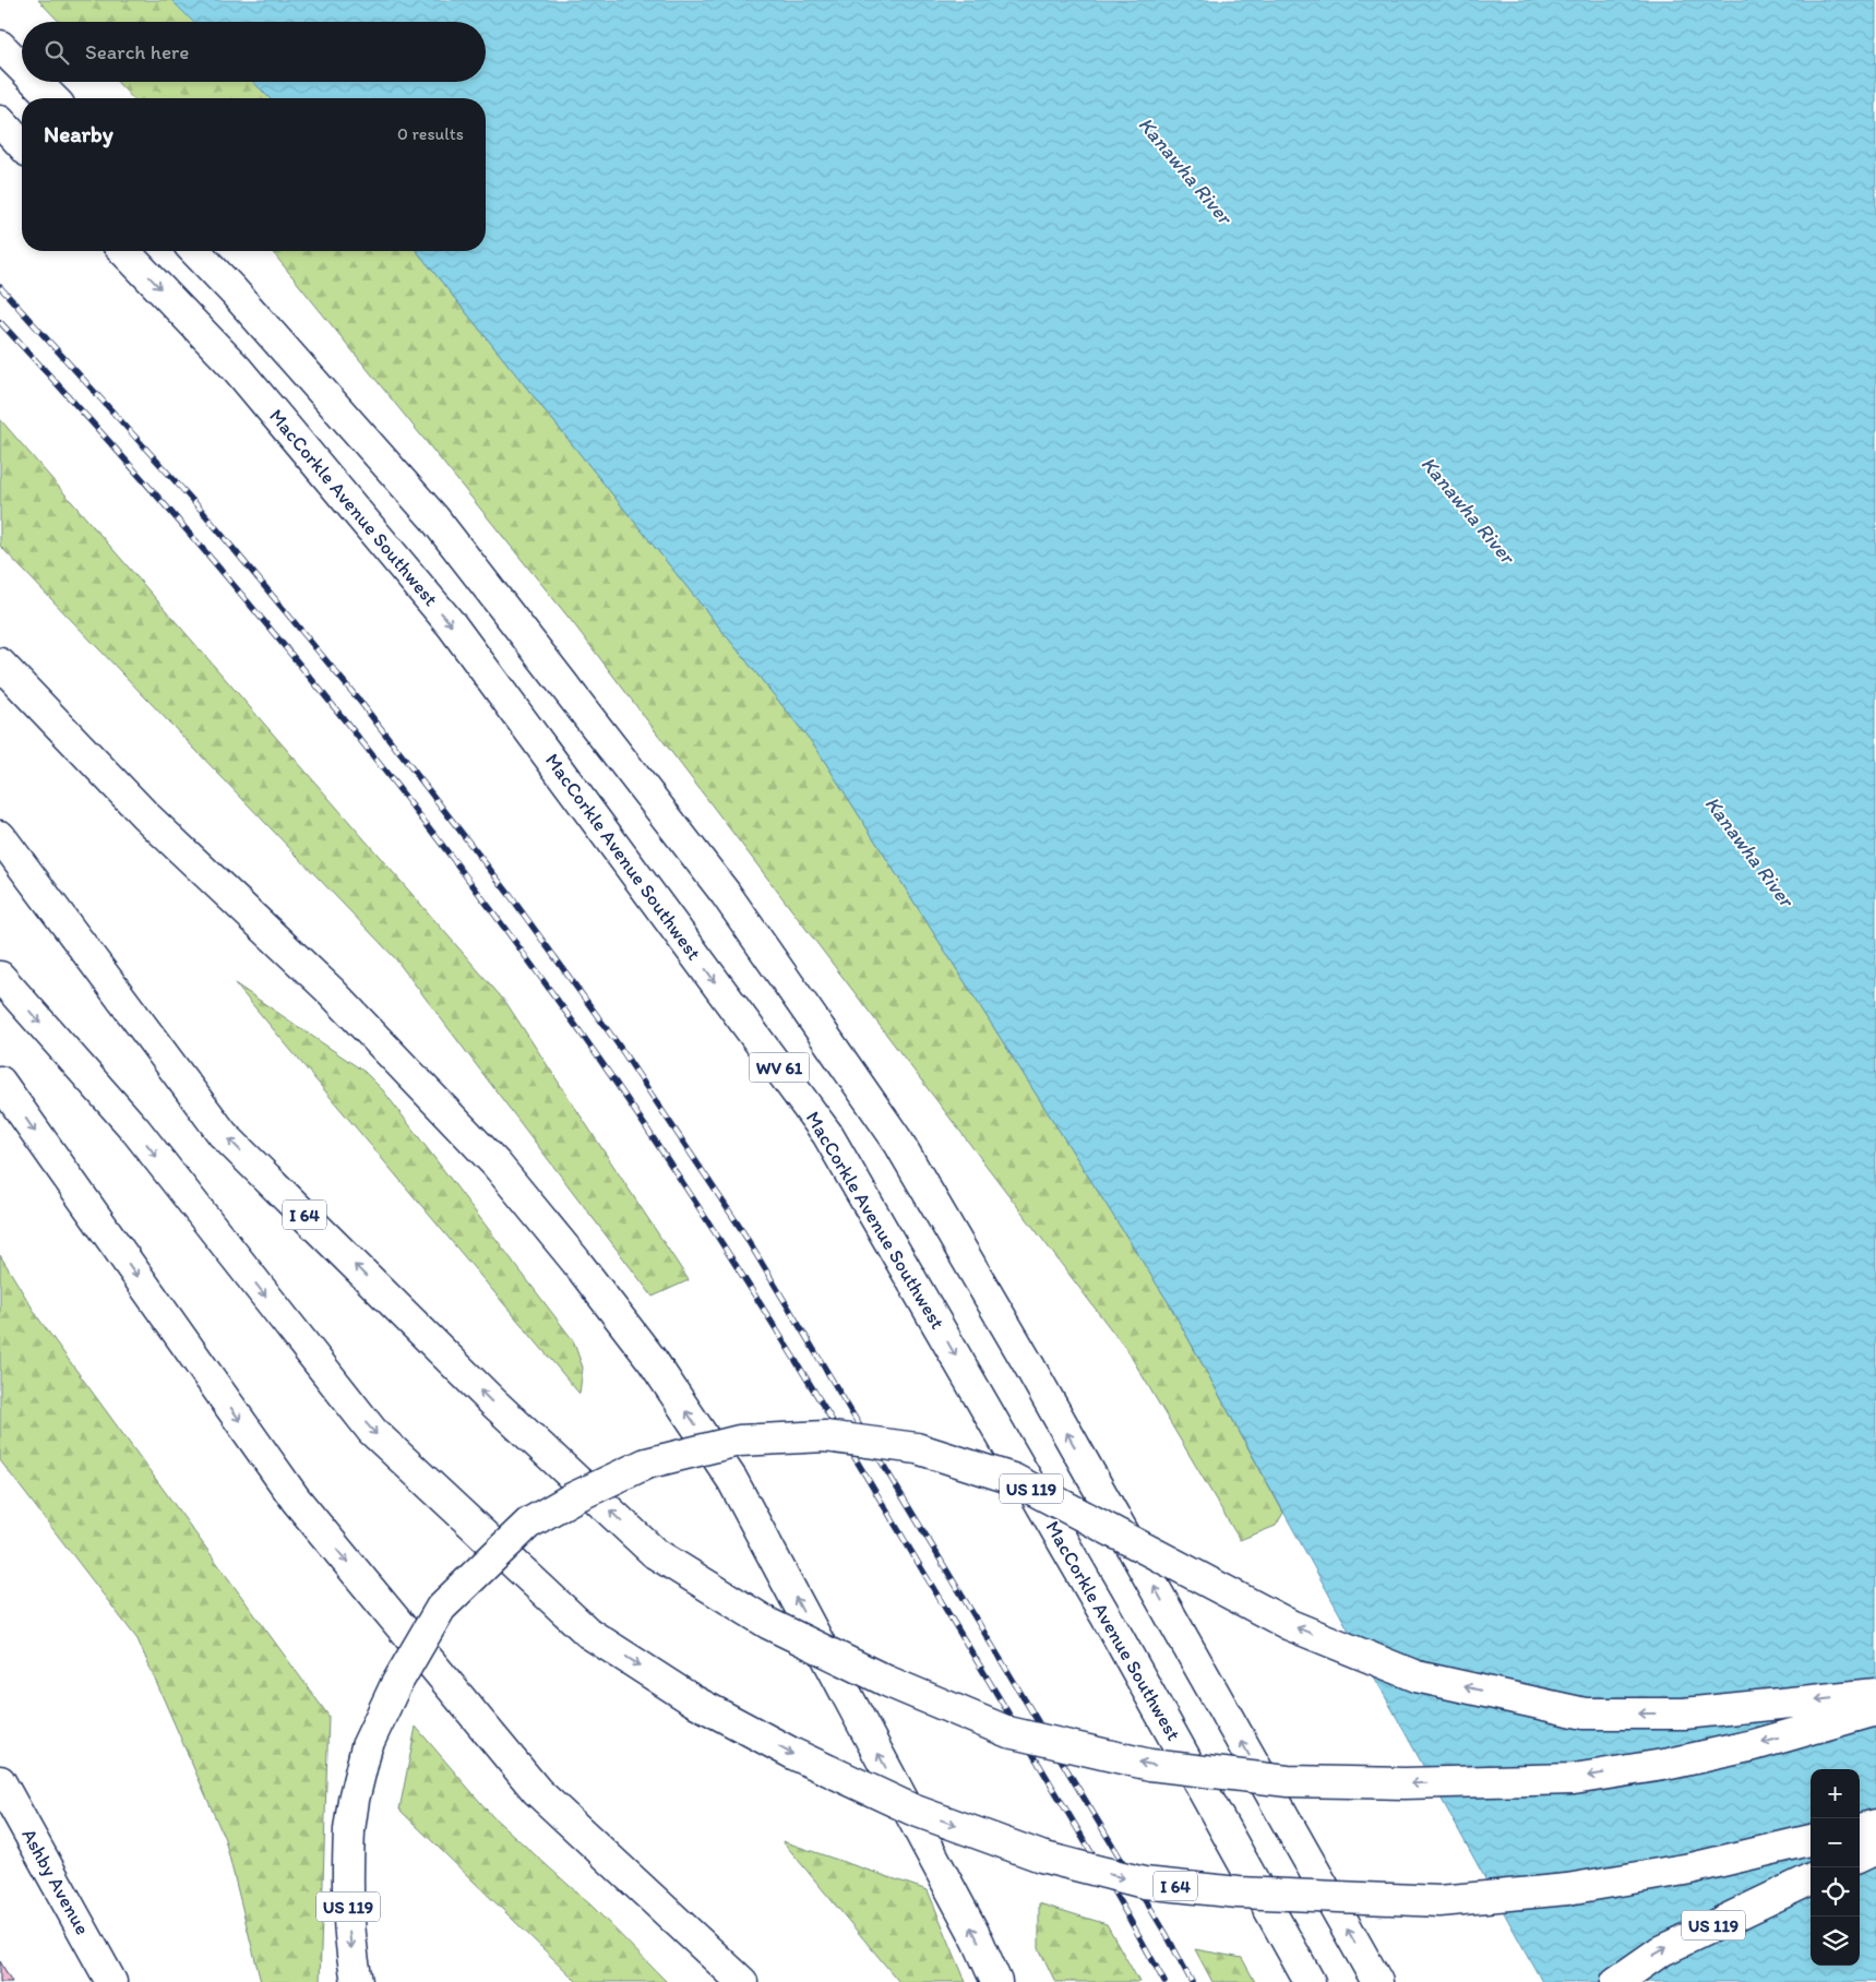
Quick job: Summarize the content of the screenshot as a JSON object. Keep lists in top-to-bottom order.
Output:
{
  "streets": {
    "main road": [
      "MacCorkle Avenue Southwest",
      "WV 61",
      "I 64",
      "US 119",
      "Ashby Avenue"
    ]
  },
  "water": ["Kanawha River"],
  "page": {
    "search": "Search here",
    "heading": ["Nearby", "0 results"],
    "map_buttons": ["+", "−"]
  }
}
